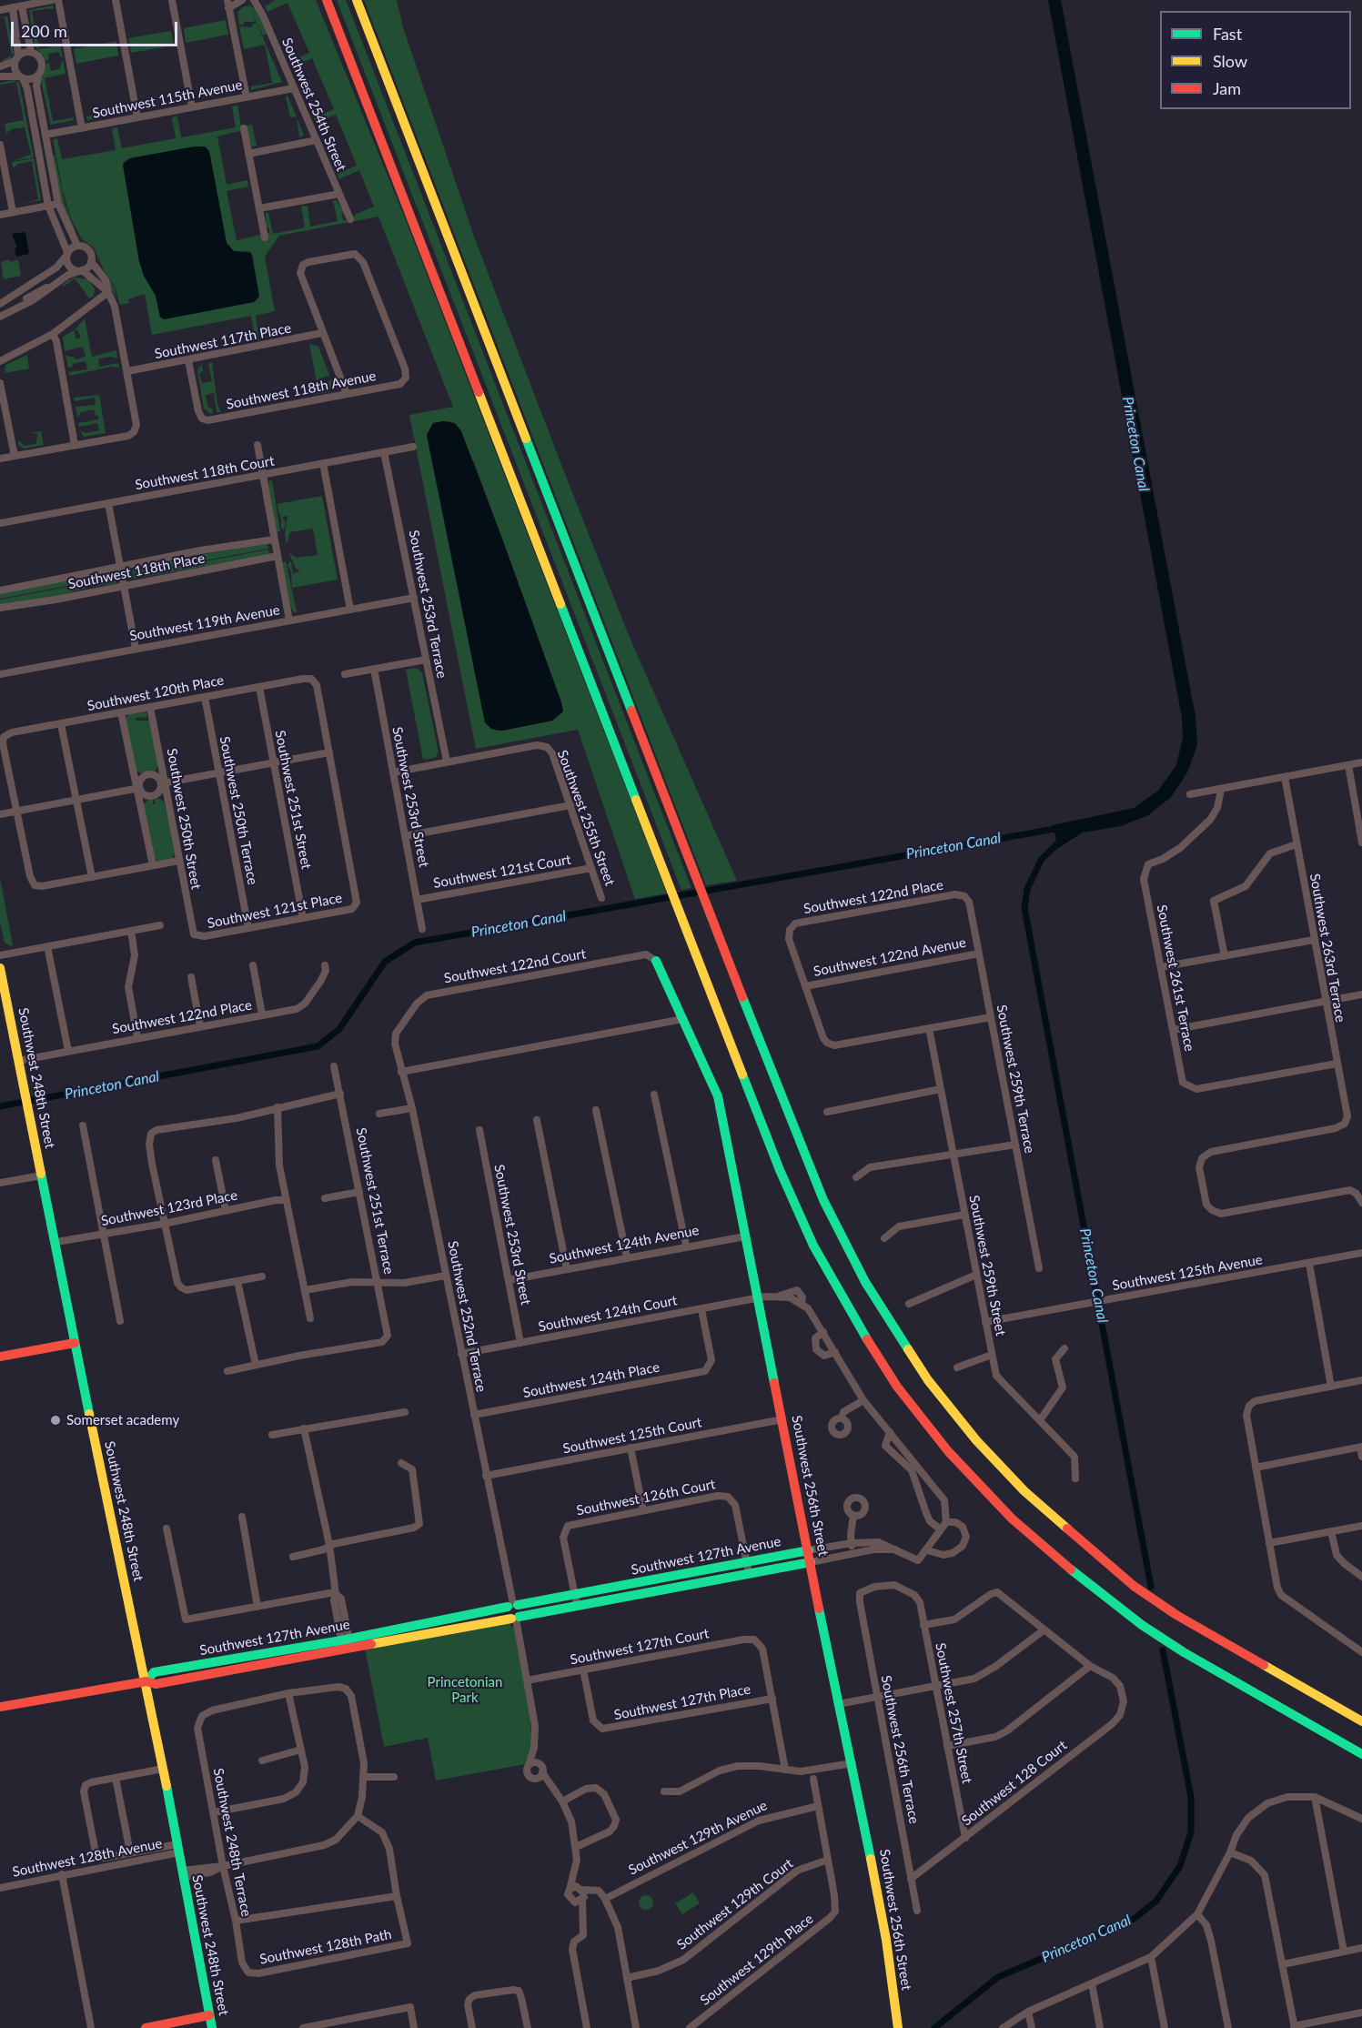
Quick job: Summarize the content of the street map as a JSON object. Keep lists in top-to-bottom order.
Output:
{
  "streets": {
    "main road": ["Southwest 248th Street", "Southwest 256th Street", "Southwest 127th Avenue"],
    "street": [
      "Southwest 115th Avenue",
      "Southwest 254th Street",
      "Southwest 117th Place",
      "Southwest 118th Avenue",
      "Southwest 118th Court",
      "Southwest 118th Place",
      "Southwest 253rd Terrace",
      "Southwest 119th Avenue",
      "Southwest 120th Place",
      "Southwest 253rd Street",
      "Southwest 251st Street",
      "Southwest 250th Terrace",
      "Southwest 255th Street",
      "Southwest 250th Street",
      "Southwest 121st Court",
      "Southwest 122nd Place",
      "Southwest 121st Place",
      "Southwest 263rd Terrace",
      "Southwest 122nd Avenue",
      "Southwest 122nd Court",
      "Southwest 261st Terrace",
      "Southwest 259th Terrace",
      "Southwest 251st Terrace",
      "Southwest 123rd Place",
      "Southwest 124th Avenue",
      "Southwest 259th Street",
      "Southwest 125th Avenue",
      "Southwest 124th Court",
      "Southwest 252nd Terrace",
      "Southwest 124th Place",
      "Southwest 125th Court",
      "Southwest 126th Court",
      "Southwest 127th Court",
      "Southwest 127th Place",
      "Southwest 257th Street",
      "Southwest 256th Terrace",
      "Southwest 128 Court",
      "Southwest 129th Avenue",
      "Southwest 248th Terrace",
      "Southwest 128th Avenue",
      "Southwest 129th Court",
      "Southwest 128th Path",
      "Southwest 129th Place"
    ]
  },
  "crossings": [
    ["Southwest 115th Avenue", "Southwest 254th Street"],
    ["Southwest 117th Place", "Southwest 118th Avenue"],
    ["Southwest 118th Court", "Southwest 253rd Terrace"],
    ["Southwest 253rd Terrace", "Southwest 119th Avenue"],
    ["Southwest 253rd Terrace", "Southwest 255th Street"],
    ["Southwest 120th Place", "Southwest 251st Street"],
    ["Southwest 120th Place", "Southwest 250th Terrace"],
    ["Southwest 120th Place", "Southwest 250th Street"],
    ["Southwest 120th Place", "Southwest 121st Place"],
    ["Southwest 253rd Street", "Southwest 121st Court"],
    ["Southwest 253rd Street", "Southwest 124th Avenue"],
    ["Southwest 253rd Street", "Southwest 124th Court"],
    ["Southwest 251st Street", "Southwest 121st Place"],
    ["Southwest 250th Terrace", "Southwest 121st Place"],
    ["Southwest 255th Street", "Southwest 121st Court"],
    ["Southwest 250th Street", "Southwest 121st Place"],
    ["Southwest 122nd Place", "Southwest 122nd Avenue"],
    ["Southwest 122nd Place", "Southwest 248th Street"],
    ["Southwest 122nd Place", "Southwest 259th Terrace"],
    ["Southwest 263rd Terrace", "Southwest 261st Terrace"],
    ["Southwest 122nd Avenue", "Southwest 259th Terrace"],
    ["Southwest 122nd Court", "Southwest 252nd Terrace"],
    ["Southwest 122nd Court", "Southwest 256th Street"],
    ["Southwest 248th Street", "Southwest 123rd Place"],
    ["Southwest 248th Street", "Southwest 127th Avenue"],
    ["Southwest 248th Street", "Southwest 128th Avenue"],
    ["Southwest 124th Avenue", "Southwest 256th Street"],
    ["Southwest 259th Street", "Southwest 125th Avenue"],
    ["Southwest 124th Court", "Southwest 252nd Terrace"],
    ["Southwest 124th Court", "Southwest 124th Place"],
    ["Southwest 124th Court", "Southwest 256th Street"],
    ["Southwest 252nd Terrace", "Southwest 124th Place"],
    ["Southwest 252nd Terrace", "Southwest 125th Court"],
    ["Southwest 252nd Terrace", "Southwest 127th Avenue"],
    ["Southwest 125th Court", "Southwest 256th Street"],
    ["Southwest 256th Street", "Southwest 127th Avenue"],
    ["Southwest 126th Court", "Southwest 127th Avenue"],
    ["Southwest 127th Court", "Southwest 127th Place"],
    ["Southwest 257th Street", "Southwest 256th Terrace"],
    ["Southwest 257th Street", "Southwest 128 Court"],
    ["Southwest 256th Terrace", "Southwest 128 Court"],
    ["Southwest 248th Terrace", "Southwest 128th Path"],
    ["Southwest 129th Court", "Southwest 129th Place"]
  ],
  "water": ["Princeton Canal"],
  "parks": ["Princetonian Park"],
  "places": ["Somerset academy"],
  "legend": ["Fast", "Slow", "Jam"],
  "scale_bar": "200 m"
}
